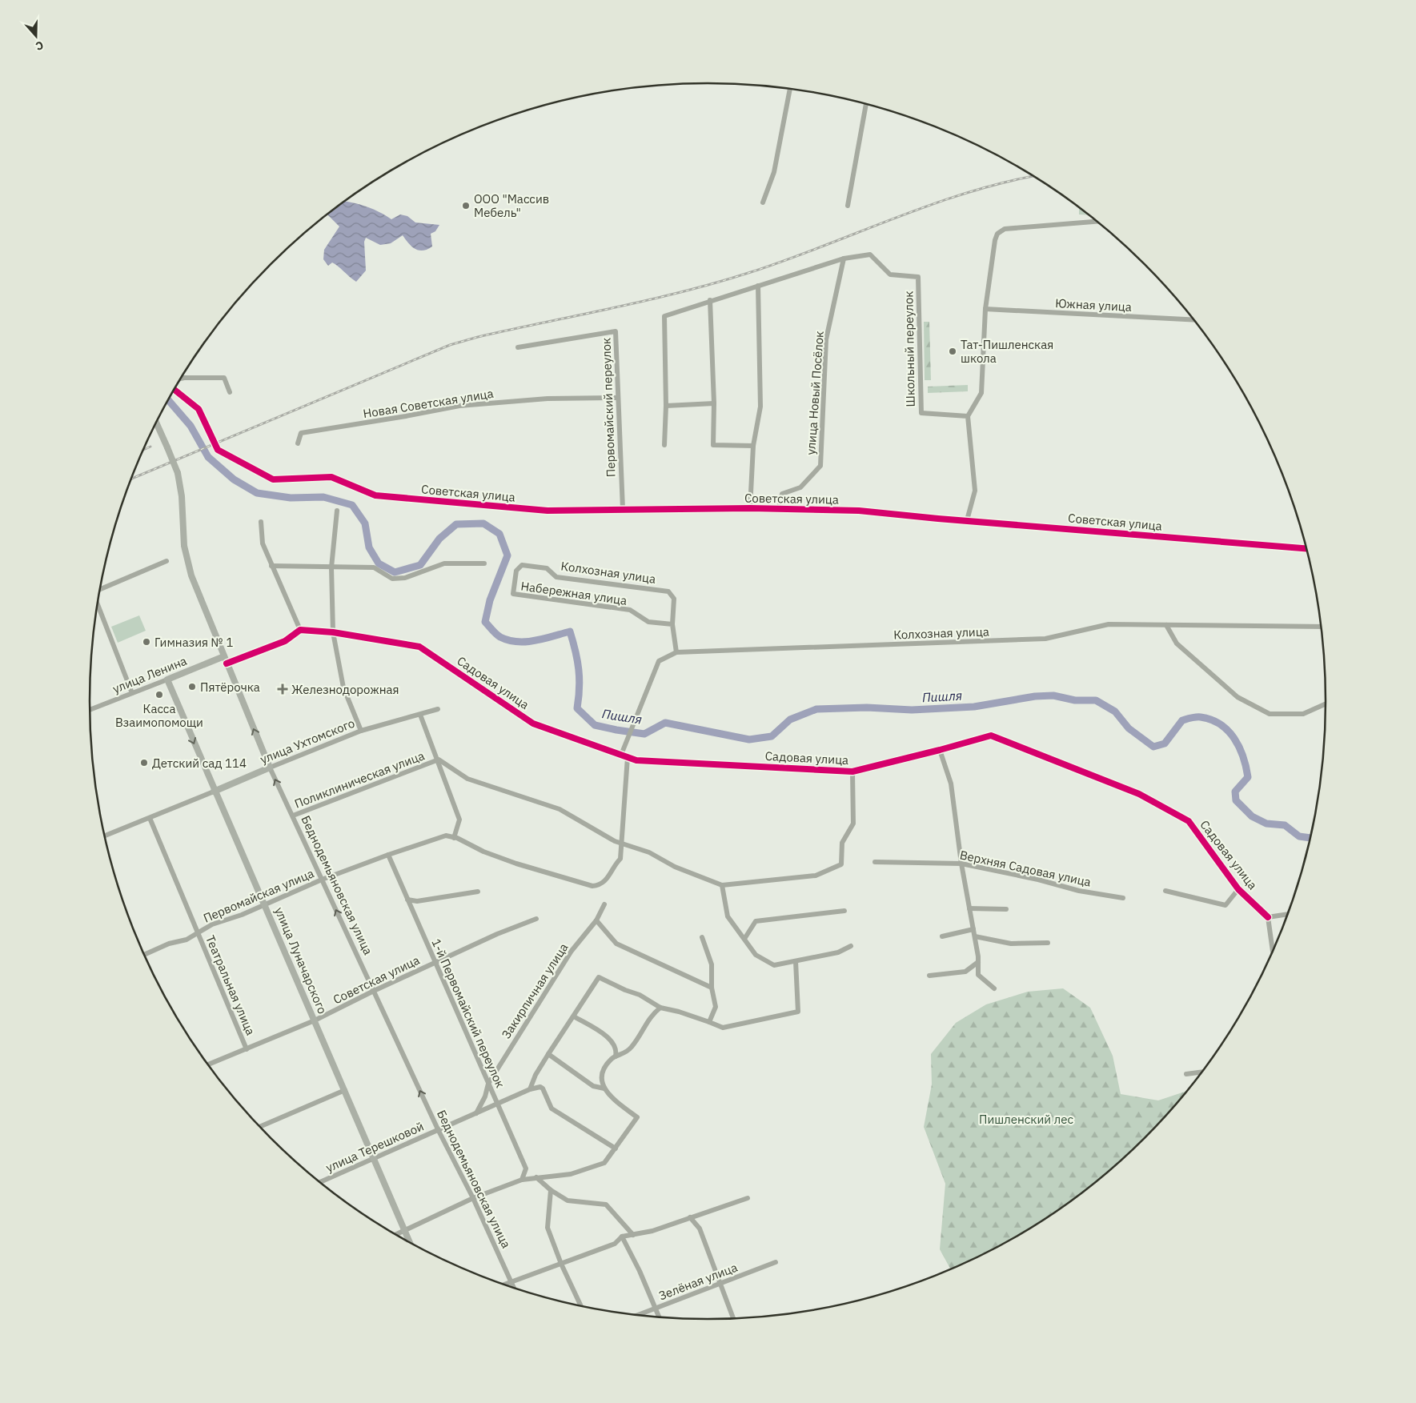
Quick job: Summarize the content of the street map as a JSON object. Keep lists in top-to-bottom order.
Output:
{
  "streets": {
    "main road": [
      "улица Ленина",
      "улица Ухтомского",
      "Беднодемьяновская улица",
      "улица Луначарского"
    ],
    "street": [
      "Южная улица",
      "Школьный переулок",
      "улица Новый Посёлок",
      "Новая Советская улица",
      "Первомайский переулок",
      "Советская улица",
      "Колхозная улица",
      "Набережная улица",
      "Садовая улица",
      "Поликлиническая улица",
      "Верхняя Садовая улица",
      "Первомайская улица",
      "Театральная улица",
      "Закирпичная улица",
      "1-й Первомайский переулок",
      "улица Терешковой",
      "Зелёная улица"
    ]
  },
  "crossings": [
    ["Школьный переулок", "улица Новый Посёлок"],
    ["улица Новый Посёлок", "Советская улица"],
    ["Новая Советская улица", "Первомайский переулок"],
    ["Первомайский переулок", "Советская улица"],
    ["Советская улица", "Беднодемьяновская улица"],
    ["Советская улица", "улица Луначарского"],
    ["Советская улица", "Театральная улица"],
    ["Советская улица", "1-й Первомайский переулок"],
    ["Колхозная улица", "Набережная улица"],
    ["Колхозная улица", "Садовая улица"],
    ["улица Ленина", "Беднодемьяновская улица"],
    ["улица Ленина", "улица Луначарского"],
    ["улица Ухтомского", "Беднодемьяновская улица"],
    ["улица Ухтомского", "улица Луначарского"],
    ["улица Ухтомского", "Театральная улица"],
    ["Поликлиническая улица", "Беднодемьяновская улица"],
    ["Поликлиническая улица", "Первомайская улица"],
    ["Беднодемьяновская улица", "Первомайская улица"],
    ["Беднодемьяновская улица", "улица Терешковой"],
    ["Первомайская улица", "улица Луначарского"],
    ["Первомайская улица", "Театральная улица"],
    ["Первомайская улица", "1-й Первомайский переулок"],
    ["улица Луначарского", "улица Терешковой"],
    ["Закирпичная улица", "1-й Первомайский переулок"],
    ["Закирпичная улица", "улица Терешковой"],
    ["1-й Первомайский переулок", "улица Терешковой"]
  ],
  "one_way": ["Беднодемьяновская улица"],
  "water": ["Пишля"],
  "parks": ["Пишленский лес"],
  "places": {
    "other": [
      "ООО \"Массив Мебель\"",
      "Тат-Пишленская школа",
      "Гимназия № 1",
      "Пятёрочка",
      "Касса Взаимопомощи",
      "Детский сад 114"
    ],
    "health": ["Железнодорожная"]
  },
  "north": "bottom"
}
